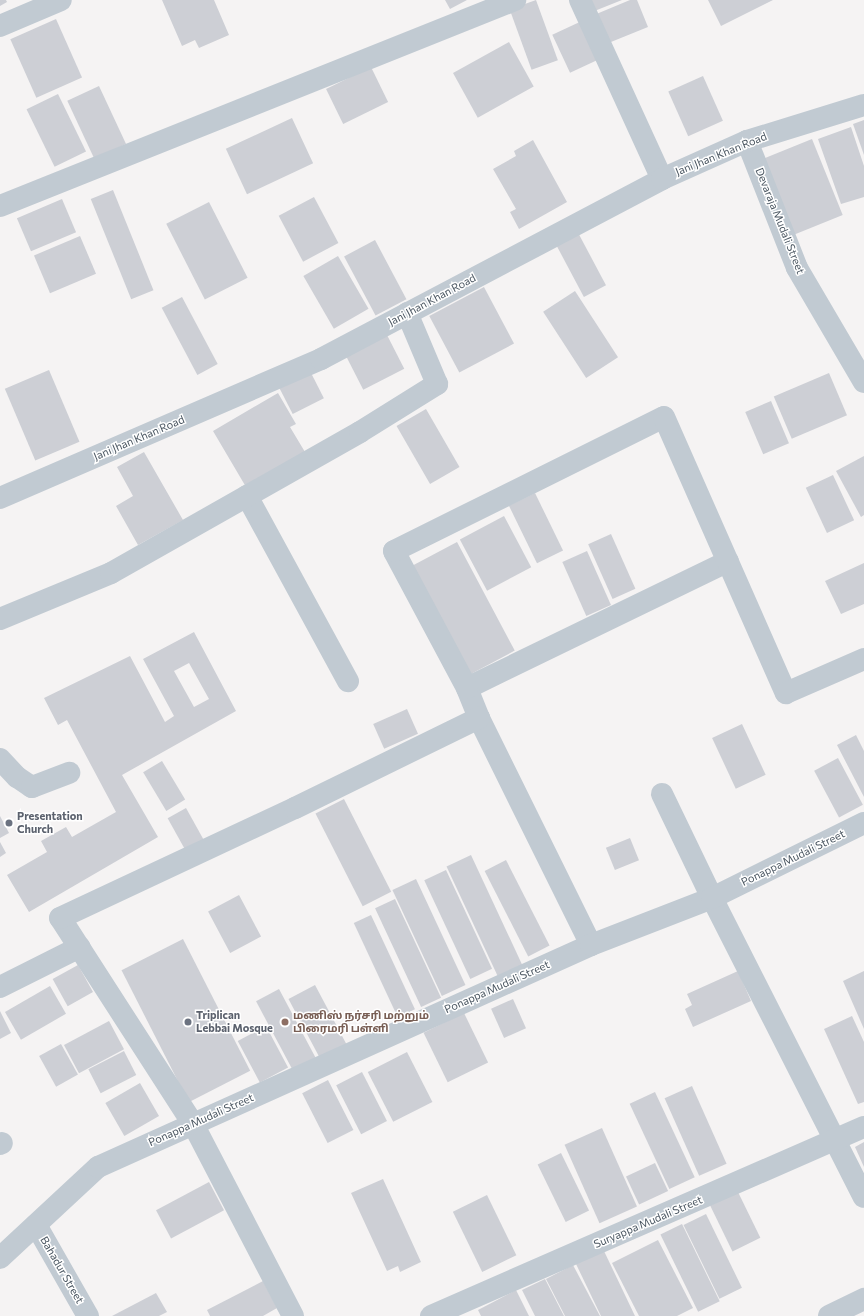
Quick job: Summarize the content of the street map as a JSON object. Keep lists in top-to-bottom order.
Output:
{
  "streets": {
    "street": [
      "Jani Jhan Khan Road",
      "Devaraja Mudali Street",
      "Ponappa Mudali Street",
      "Suryappa Mudali Street",
      "Bahadur Street"
    ]
  },
  "crossings": [
    ["Jani Jhan Khan Road", "Devaraja Mudali Street"],
    ["Ponappa Mudali Street", "Bahadur Street"]
  ],
  "places": ["Presentation Church", "Triplican Lebbai Mosque", "மணிஸ் நர்சரி மற்றும் பிரைமரி பள்ளி"]
}
